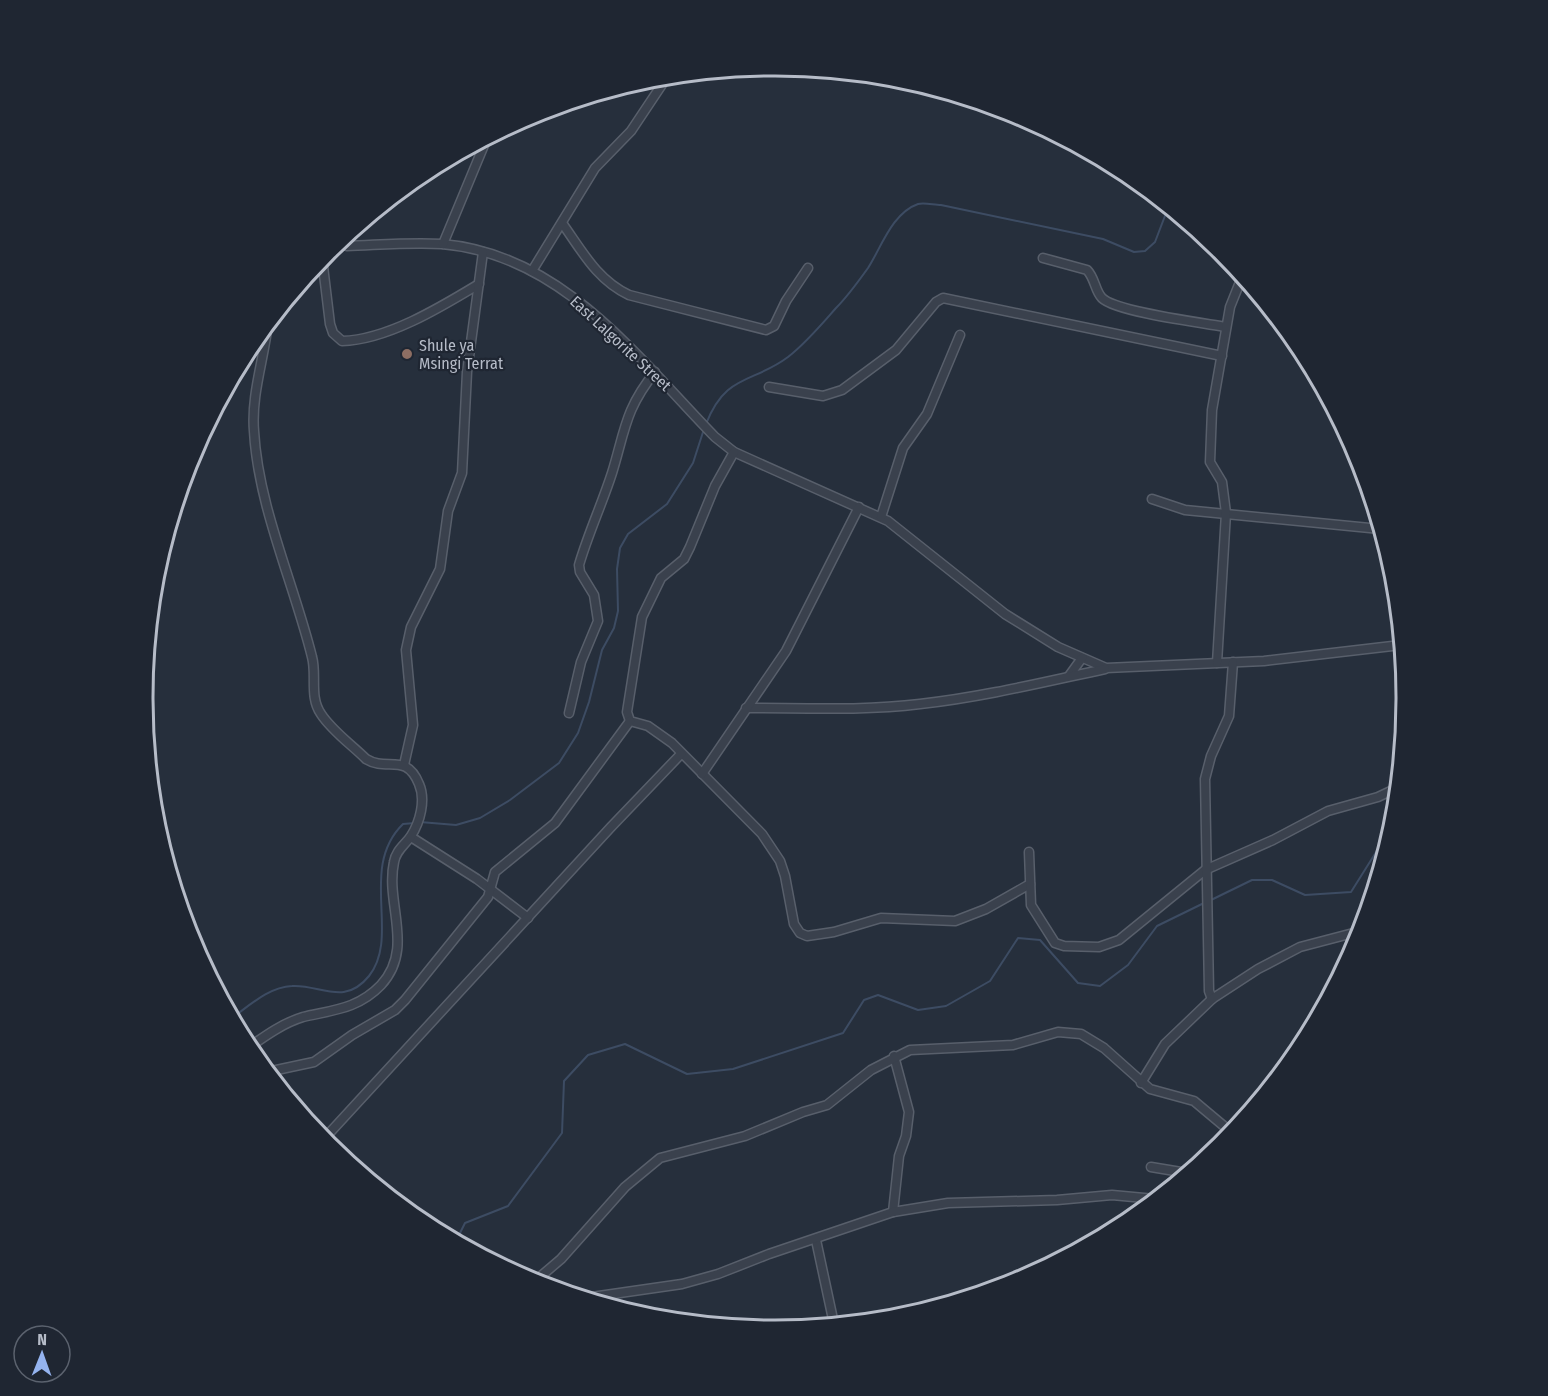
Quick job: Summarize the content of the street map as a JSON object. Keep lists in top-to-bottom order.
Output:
{
  "streets": {
    "street": ["East Lalgorite Street"]
  },
  "places": ["Shule ya Msingi Terrat"],
  "north": "top"
}
